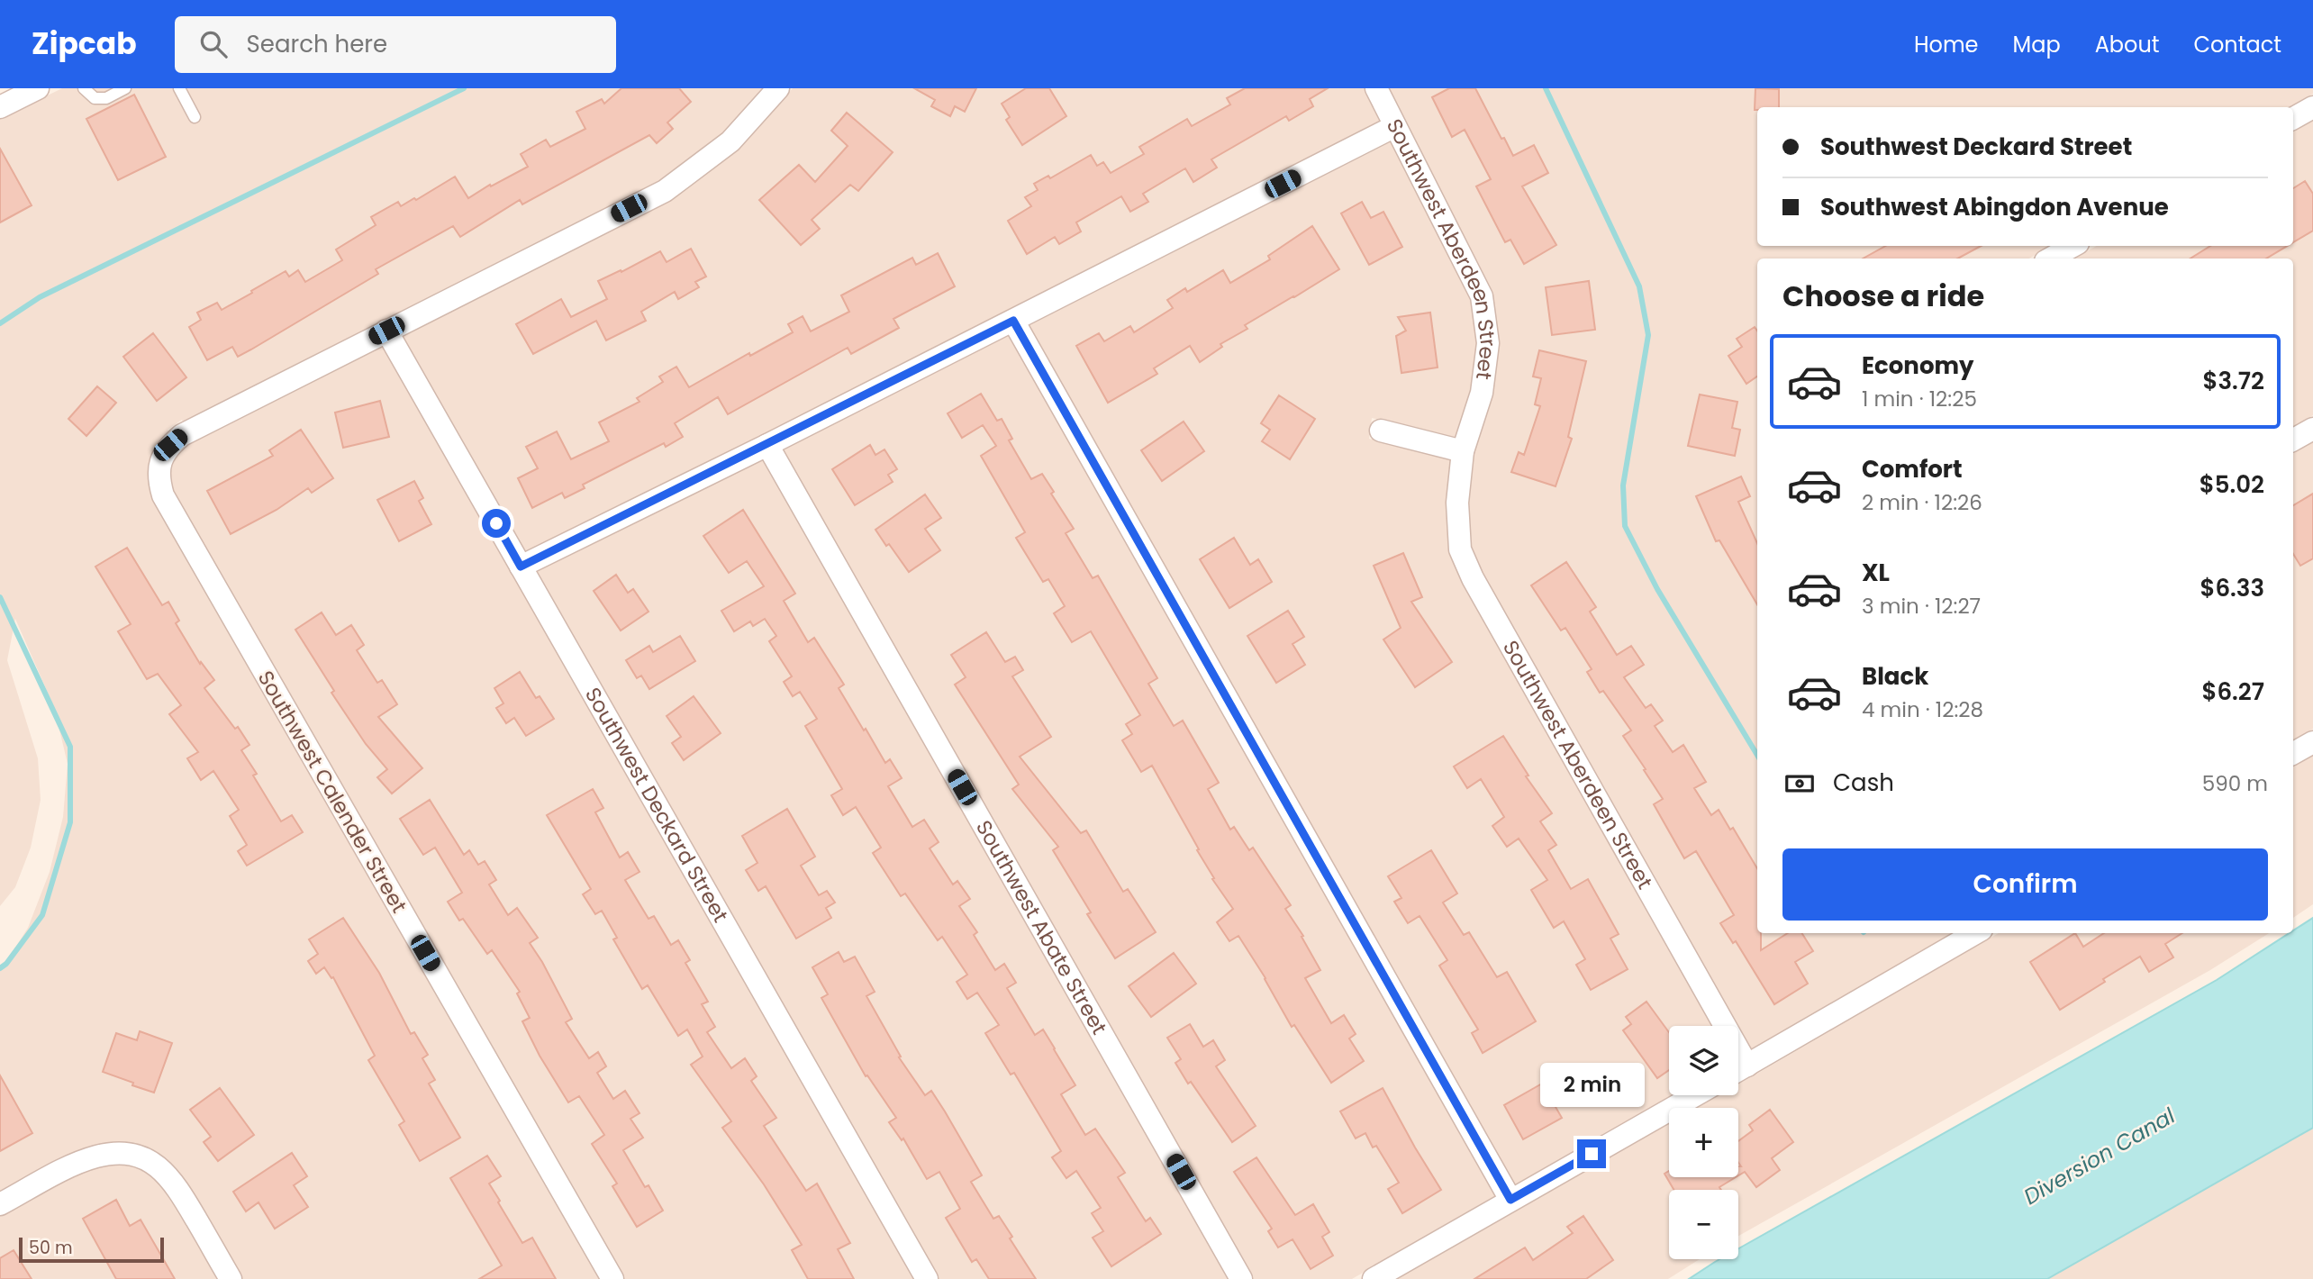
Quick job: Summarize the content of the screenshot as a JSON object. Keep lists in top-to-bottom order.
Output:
{
  "streets": {
    "street": [
      "Southwest Aberdeen Street",
      "Southwest Calender Street",
      "Southwest Deckard Street",
      "Southwest Abate Street"
    ]
  },
  "crossings": [
    ["Southwest Calender Street", "Southwest Deckard Street"]
  ],
  "water": ["Diversion Canal"],
  "scale_bar": "50 m",
  "page": {
    "header": "Zipcab",
    "search": "Search here",
    "nav": [
      "Home",
      "Map",
      "About",
      "Contact"
    ],
    "banner": ["Southwest Deckard Street", "Southwest Abingdon Avenue"],
    "heading": "Choose a ride",
    "list": [
      {
        "name": "Economy",
        "note": "1 min · 12:25",
        "value": "$3.72"
      },
      {
        "name": "Comfort",
        "note": "2 min · 12:26",
        "value": "$5.02"
      },
      {
        "name": "XL",
        "note": "3 min · 12:27",
        "value": "$6.33"
      },
      {
        "name": "Black",
        "note": "4 min · 12:28",
        "value": "$6.27"
      }
    ],
    "pay": ["Cash", "590 m"],
    "buttons": "Confirm",
    "map_buttons": ["+", "−"],
    "bubble": "2 min",
    "scale": "50 m"
  }
}
